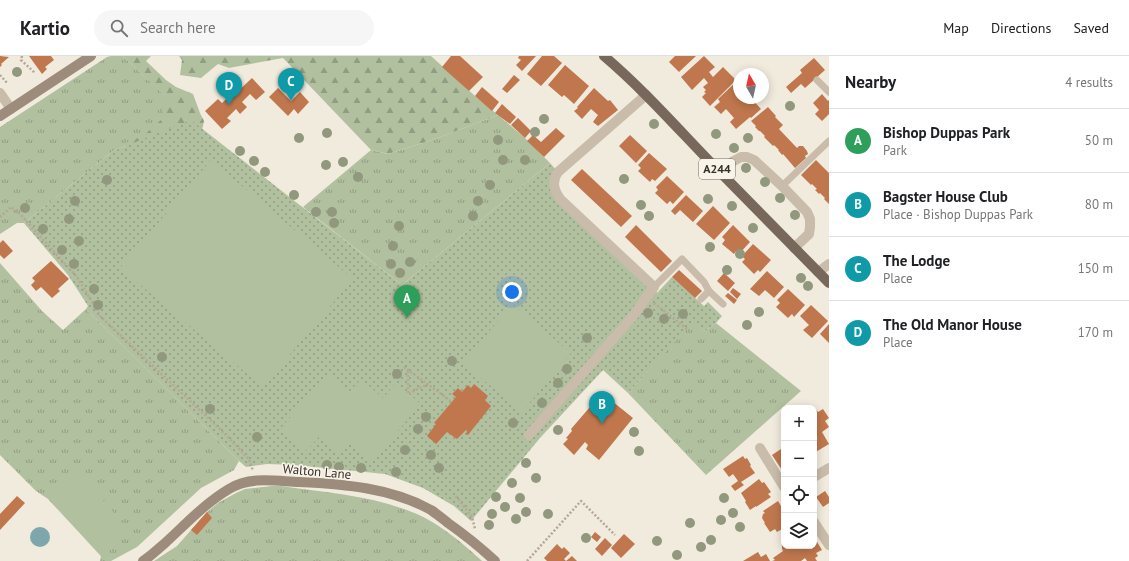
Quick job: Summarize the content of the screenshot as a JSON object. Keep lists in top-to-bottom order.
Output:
{
  "streets": {
    "main road": ["A244", "Walton Lane"]
  },
  "north": "top",
  "page": {
    "header": "Kartio",
    "search": "Search here",
    "nav": ["Map", "Directions", "Saved"],
    "heading": ["Nearby", "4 results"],
    "pins": [
      "C",
      "D",
      "A",
      "B"
    ],
    "list": [
      {
        "mark": "A",
        "name": "Bishop Duppas Park",
        "note": "Park",
        "value": "50 m"
      },
      {
        "mark": "B",
        "name": "Bagster House Club",
        "note": "Place · Bishop Duppas Park",
        "value": "80 m"
      },
      {
        "mark": "C",
        "name": "The Lodge",
        "note": "Place",
        "value": "150 m"
      },
      {
        "mark": "D",
        "name": "The Old Manor House",
        "note": "Place",
        "value": "170 m"
      }
    ],
    "map_buttons": ["+", "−"]
  }
}
